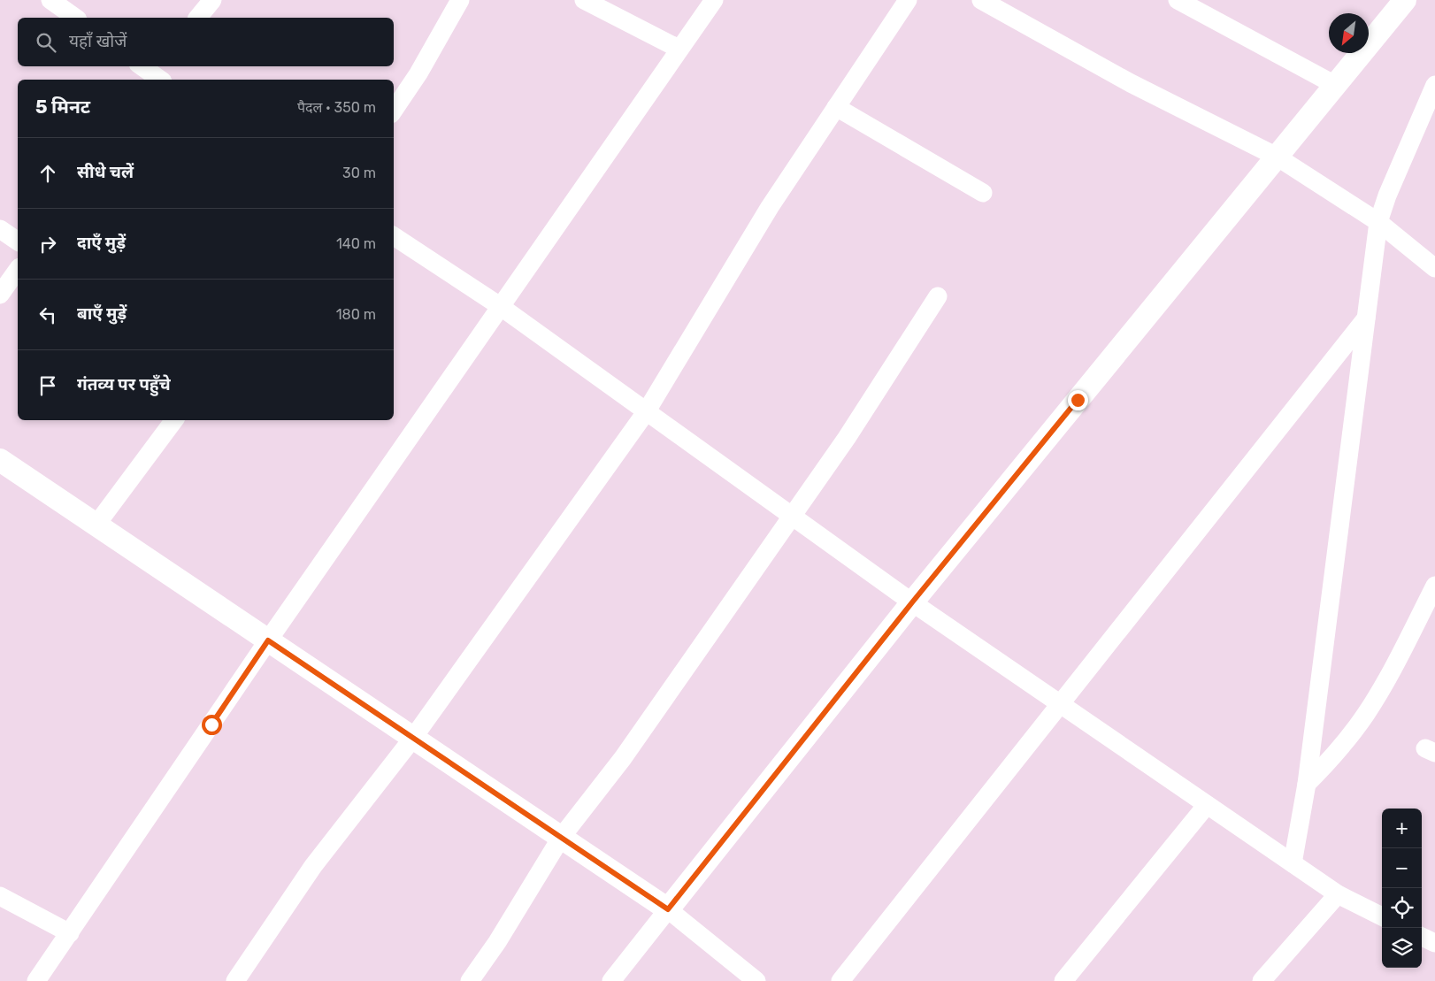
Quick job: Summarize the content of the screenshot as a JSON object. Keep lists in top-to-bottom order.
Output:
{
  "north": "bottom left",
  "page": {
    "search": "यहाँ खोजें",
    "heading": ["5 मिनट", "पैदल · 350 m"],
    "list": [
      ["सीधे चलें", "30 m"],
      ["दाएँ मुड़ें", "140 m"],
      ["बाएँ मुड़ें", "180 m"],
      "गंतव्य पर पहुँचे"
    ],
    "map_buttons": ["+", "−"]
  }
}
